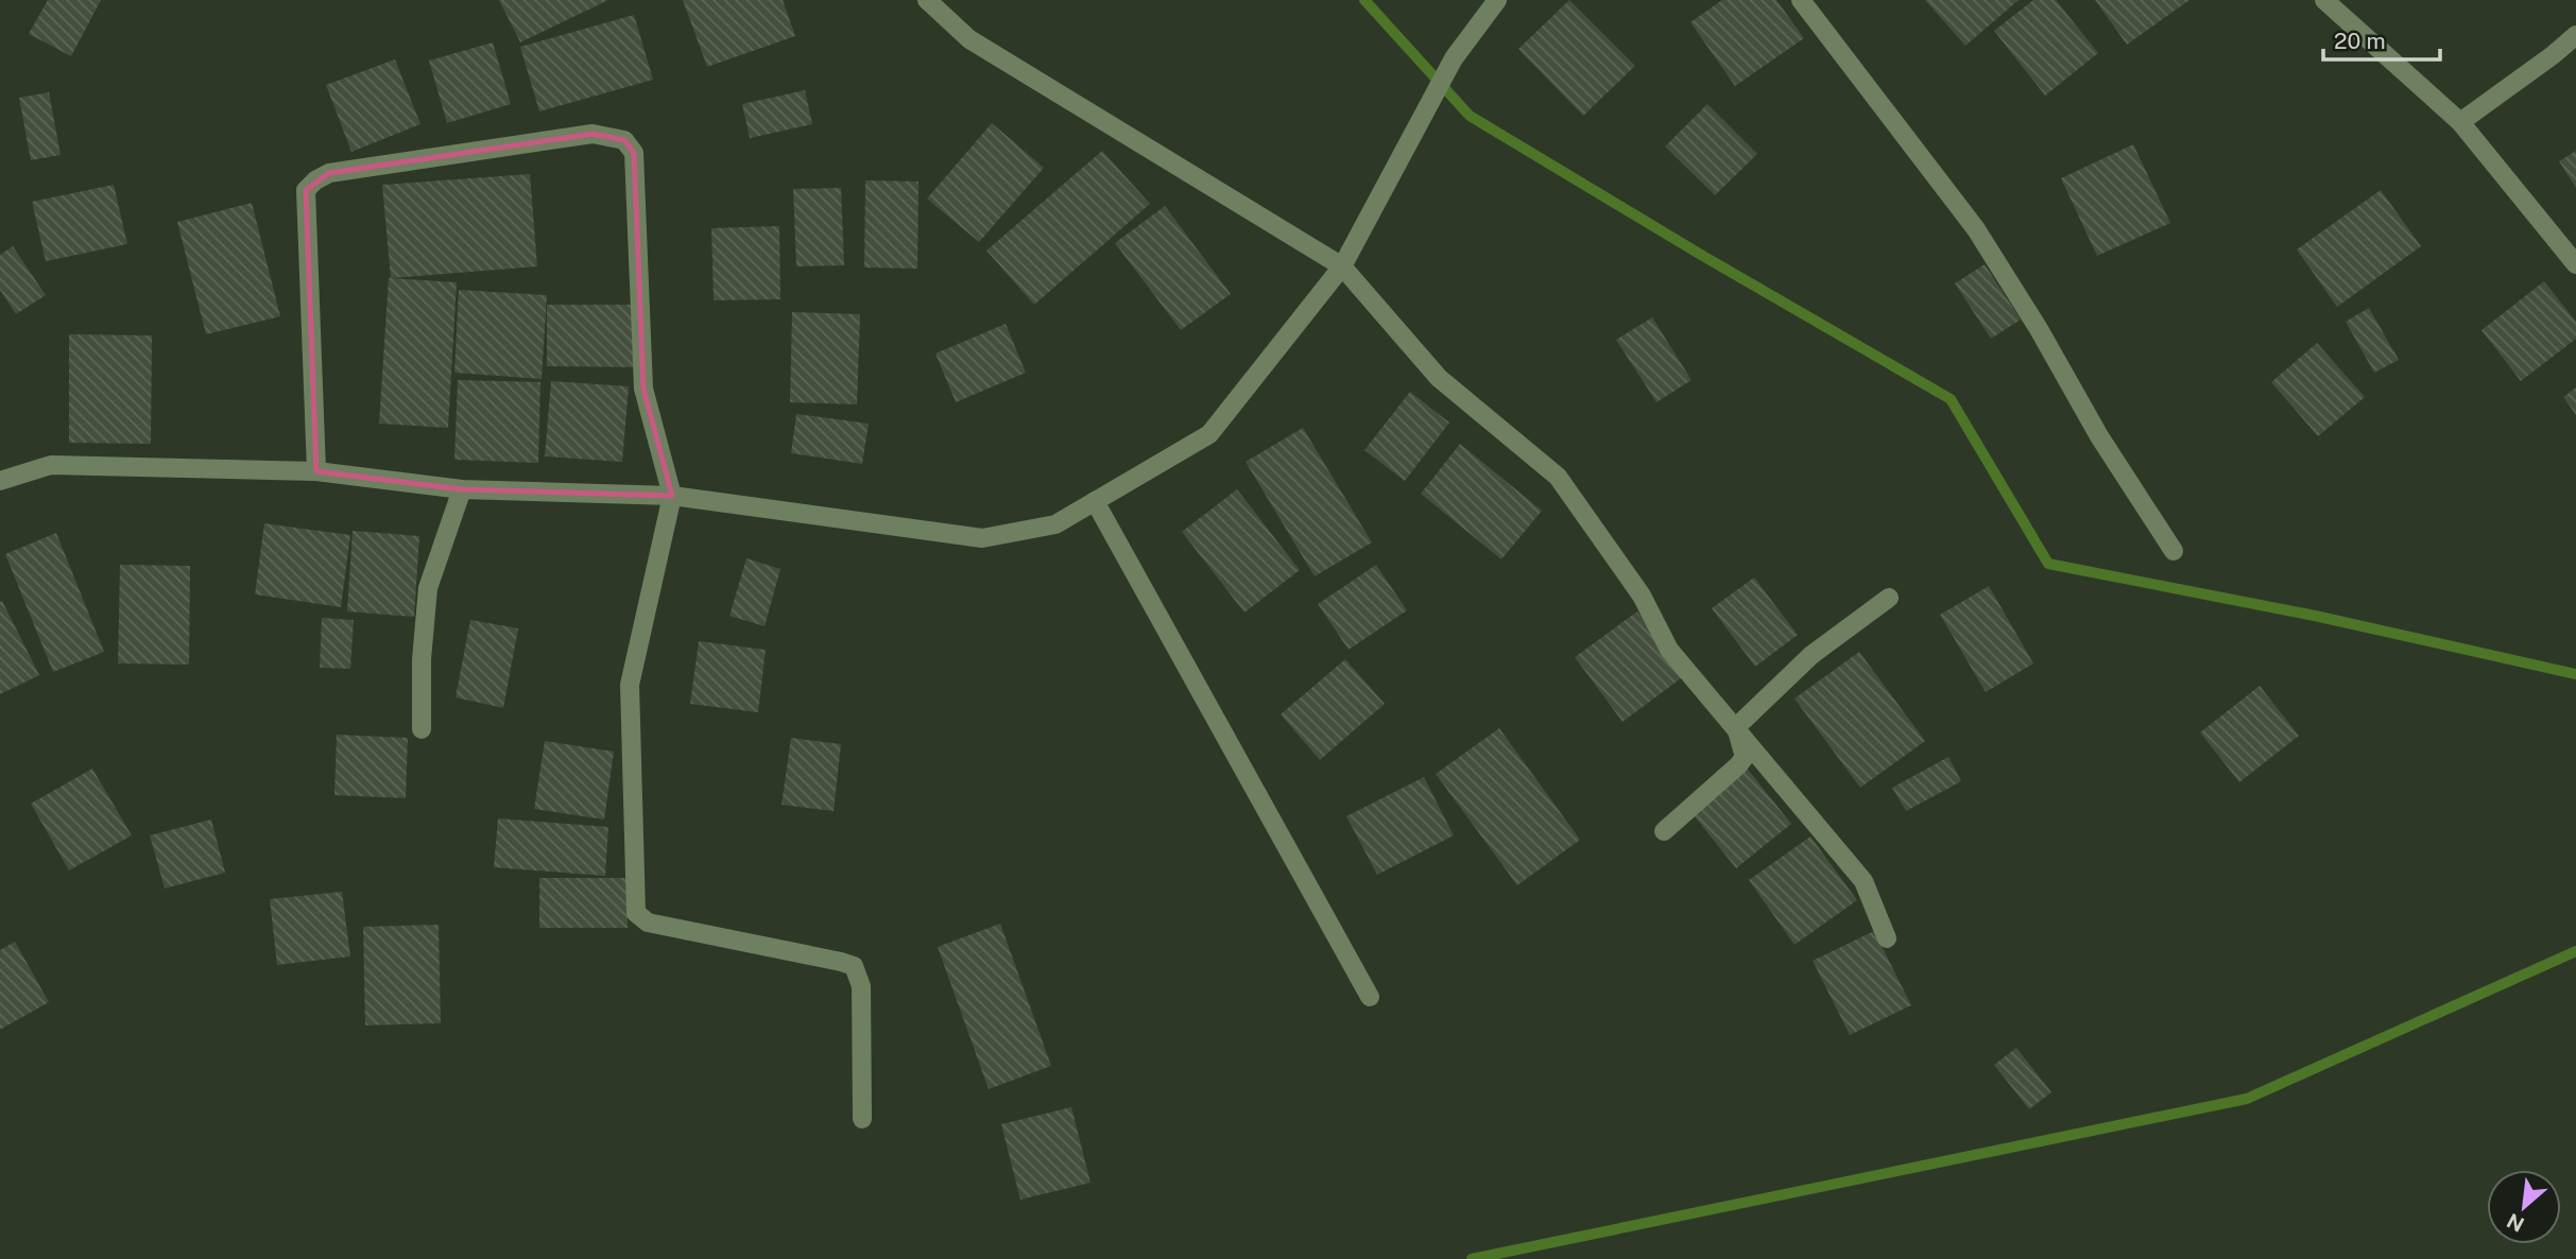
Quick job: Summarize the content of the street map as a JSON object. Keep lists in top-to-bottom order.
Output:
{
  "scale_bar": "20 m",
  "north": "bottom left"
}
